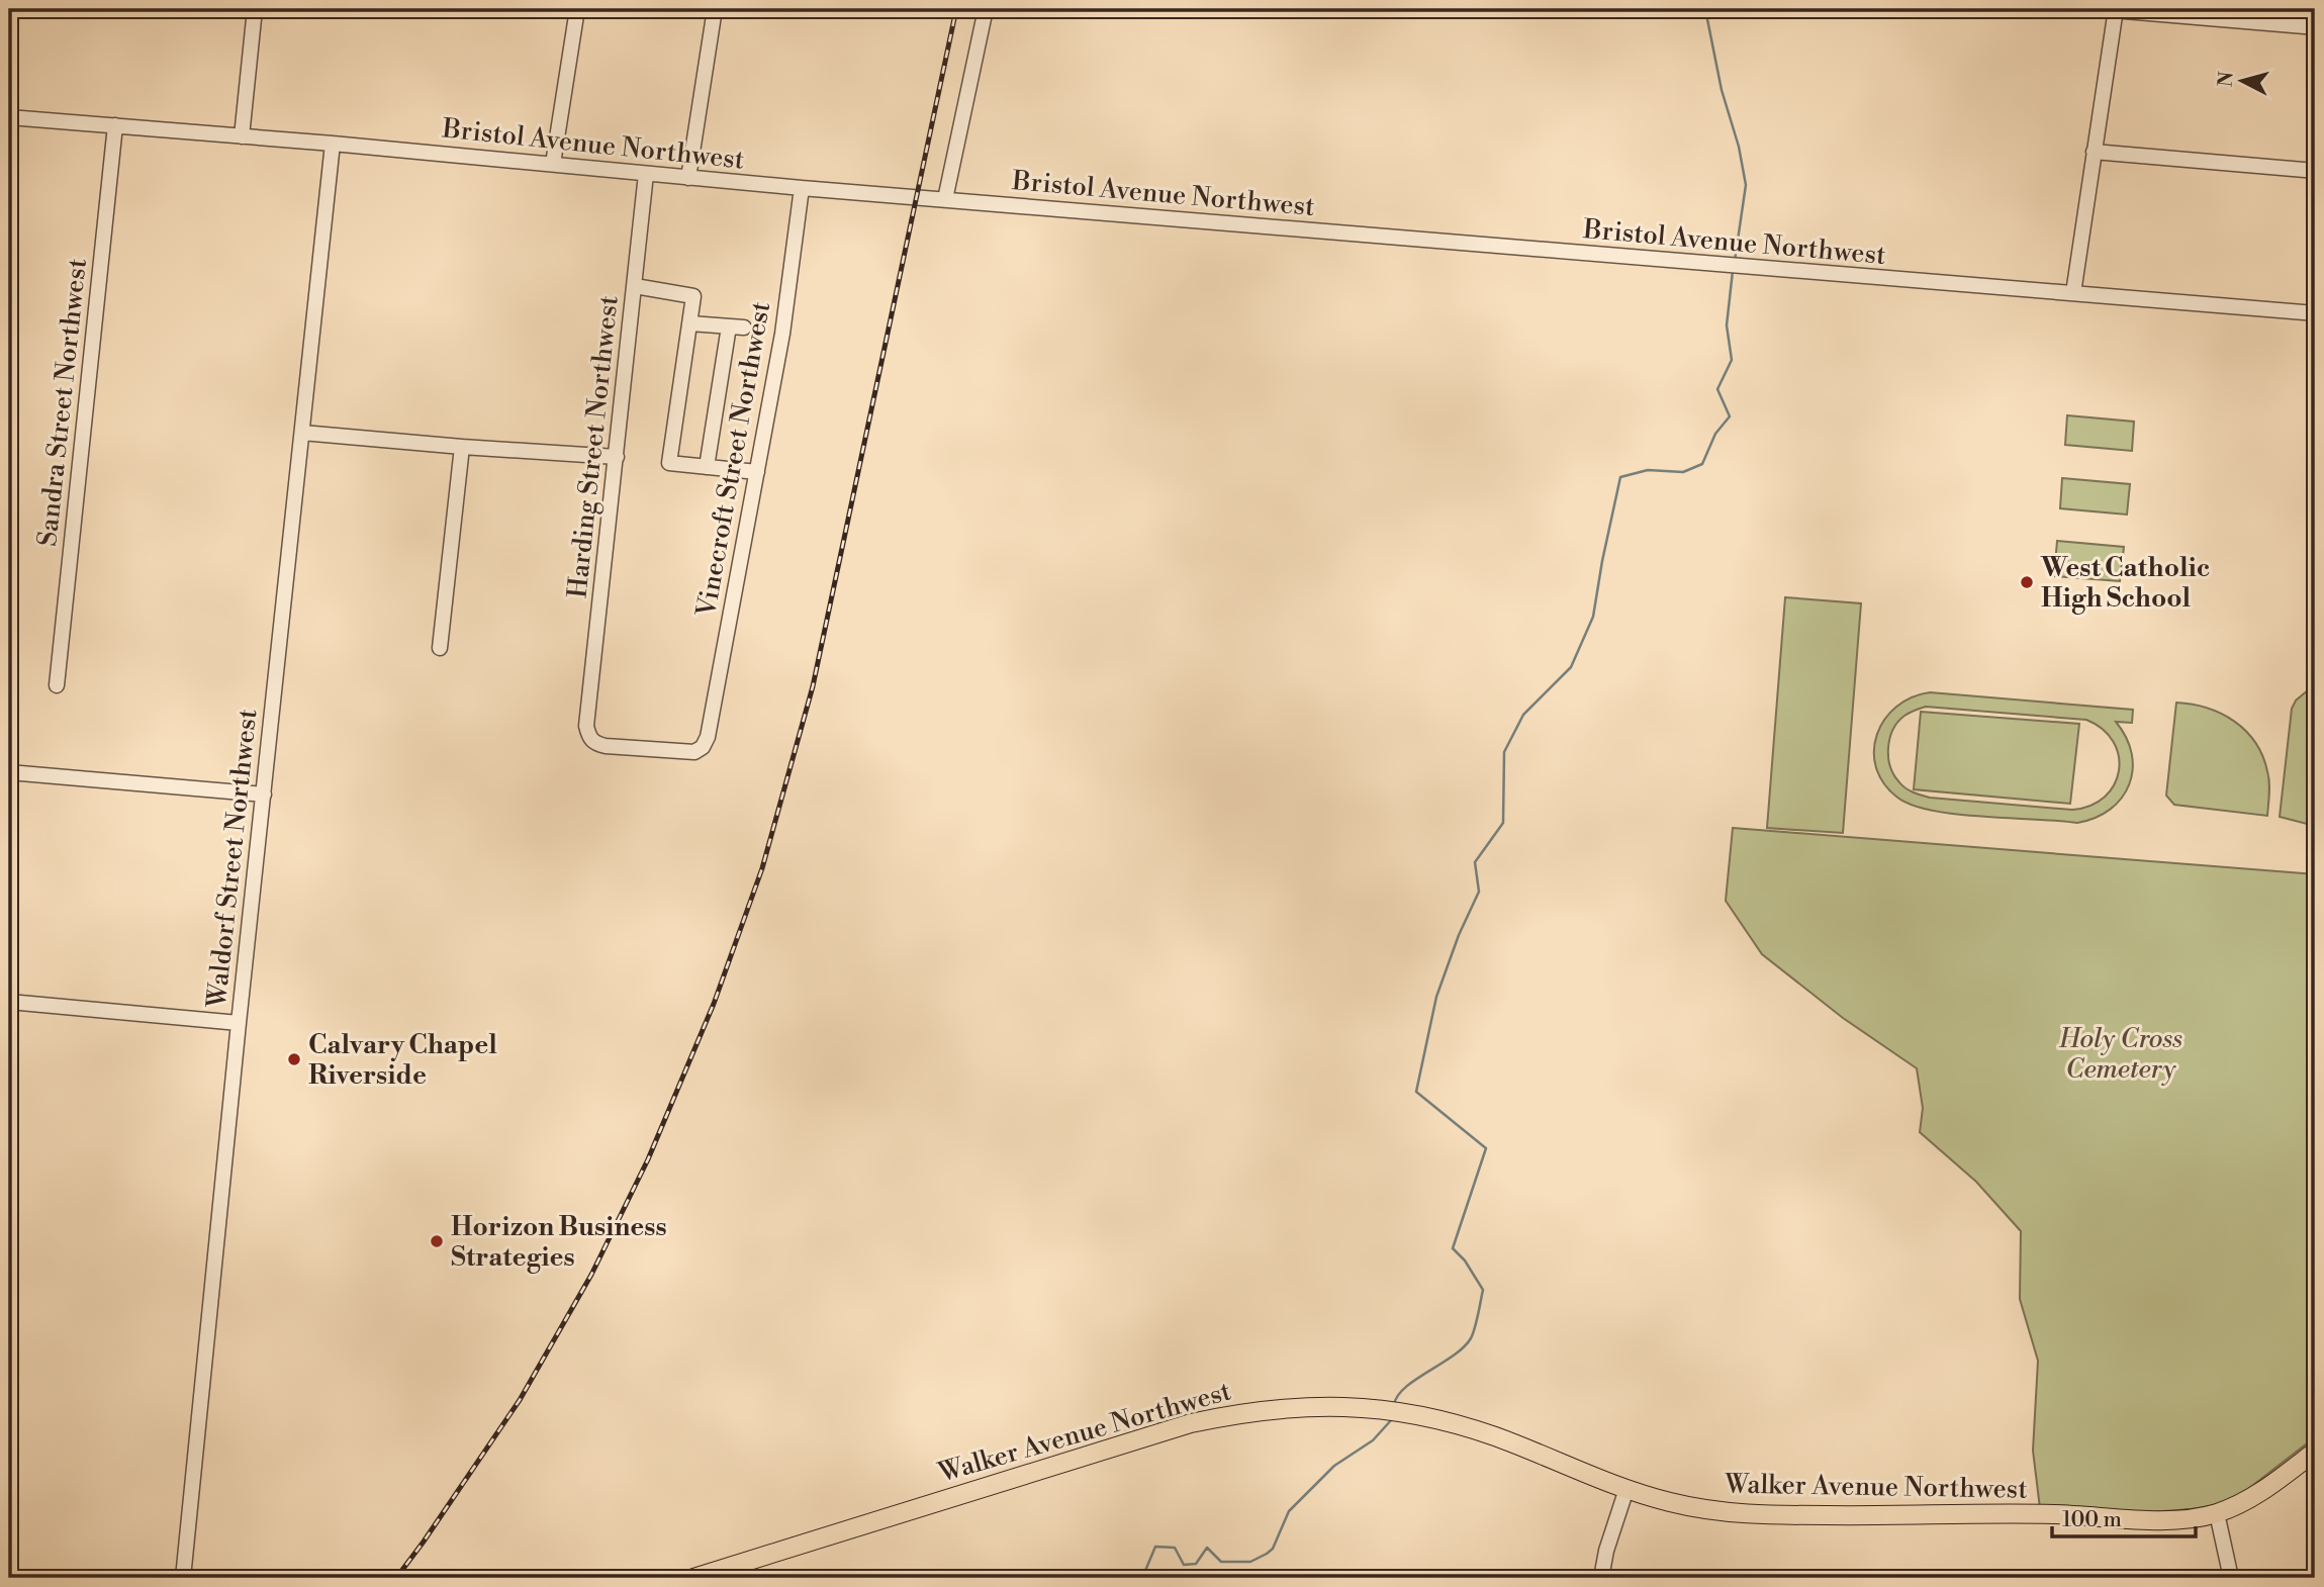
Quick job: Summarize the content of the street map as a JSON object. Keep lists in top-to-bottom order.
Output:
{
  "streets": {
    "main road": ["Walker Avenue Northwest"],
    "street": [
      "Bristol Avenue Northwest",
      "Sandra Street Northwest",
      "Harding Street Northwest",
      "Vinecroft Street Northwest",
      "Waldorf Street Northwest"
    ]
  },
  "crossings": [
    ["Bristol Avenue Northwest", "Sandra Street Northwest"],
    ["Bristol Avenue Northwest", "Harding Street Northwest"],
    ["Bristol Avenue Northwest", "Vinecroft Street Northwest"],
    ["Bristol Avenue Northwest", "Waldorf Street Northwest"],
    ["Harding Street Northwest", "Vinecroft Street Northwest"]
  ],
  "parks": ["Holy Cross Cemetery"],
  "places": ["West Catholic High School", "Calvary Chapel Riverside", "Horizon Business Strategies"],
  "scale_bar": "100 m",
  "north": "left"
}
